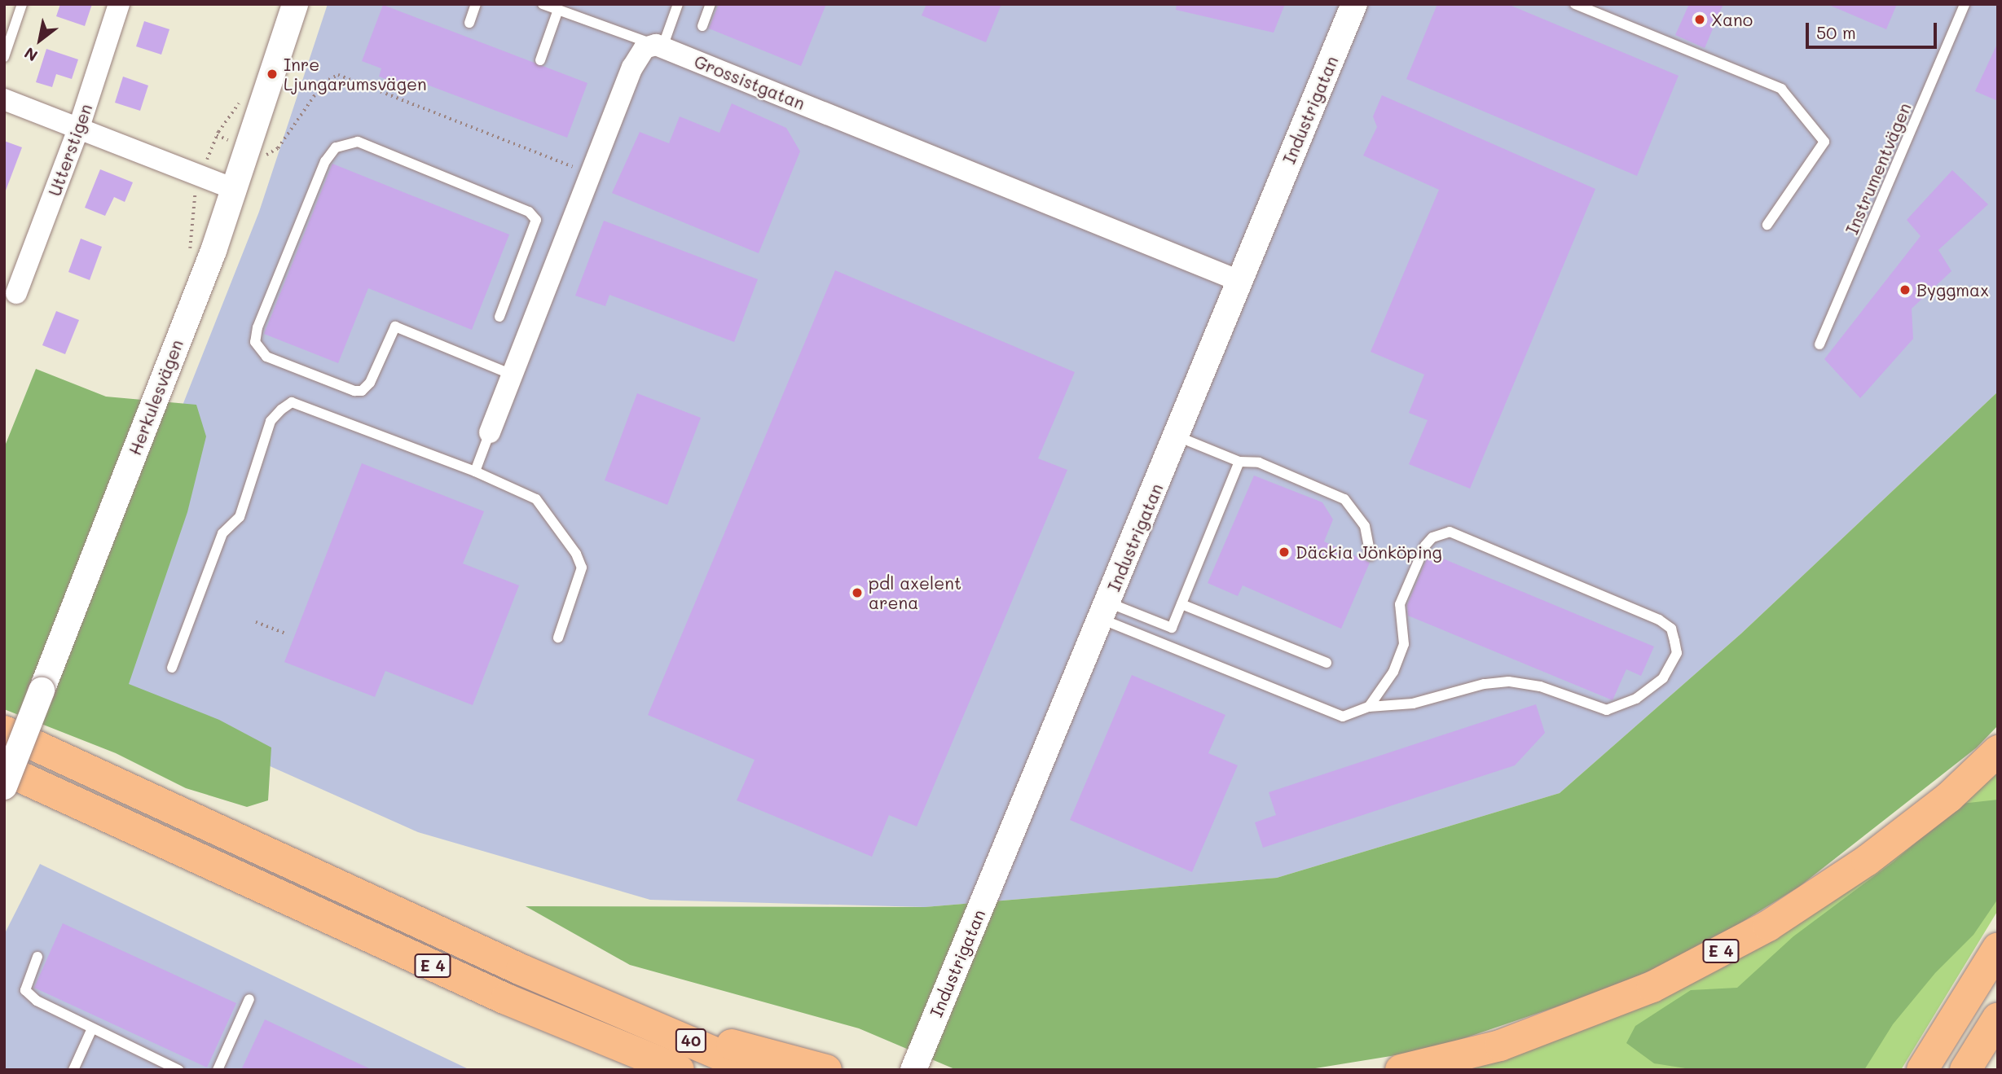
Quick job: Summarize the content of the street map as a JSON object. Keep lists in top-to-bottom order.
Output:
{
  "streets": {
    "highway": ["E 4", "40"],
    "street": [
      "Grossistgatan",
      "Industrigatan",
      "Utterstigen",
      "Herkulesvägen"
    ],
    "lane": ["Instrumentvägen"]
  },
  "crossings": [
    ["Grossistgatan", "Industrigatan"],
    ["E 4", "40"]
  ],
  "places": [
    "Xano",
    "Inre Ljungarumsvägen",
    "Byggmax",
    "Däckia Jönköping",
    "pdl axelent arena"
  ],
  "scale_bar": "50 m",
  "north": "bottom left"
}
